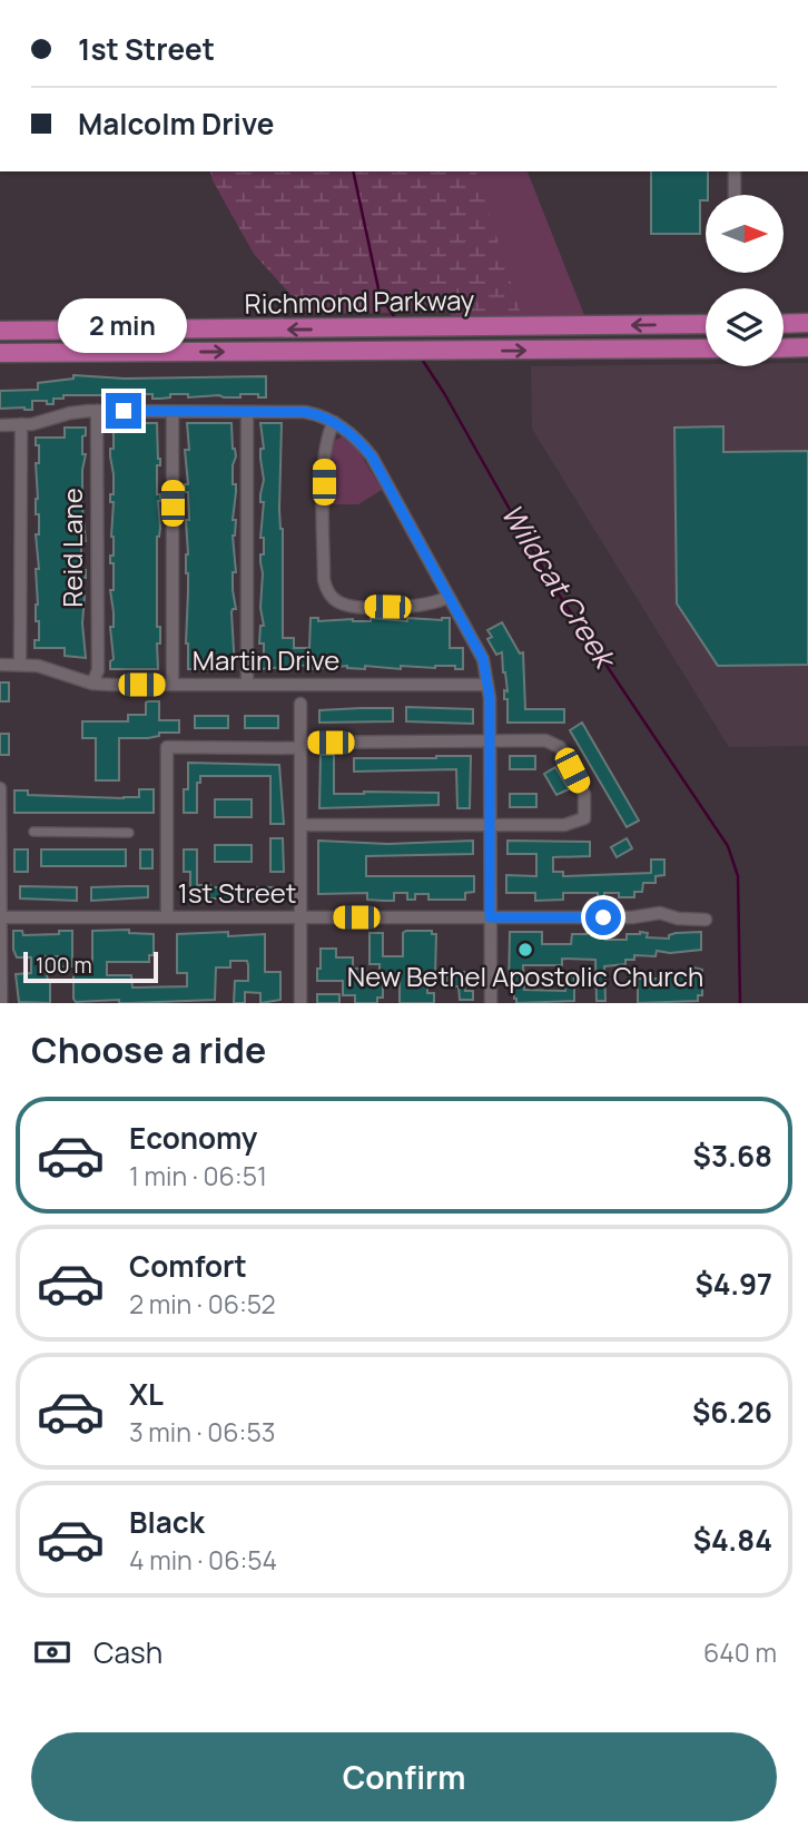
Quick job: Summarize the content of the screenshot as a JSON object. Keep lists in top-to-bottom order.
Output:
{
  "streets": {
    "highway": ["Richmond Parkway"],
    "street": ["Reid Lane", "Martin Drive", "1st Street"]
  },
  "crossings": [
    ["Reid Lane", "Martin Drive"]
  ],
  "water": ["Wildcat Creek"],
  "places": ["New Bethel Apostolic Church"],
  "scale_bar": "100 m",
  "north": "right",
  "page": {
    "banner": ["1st Street", "Malcolm Drive"],
    "bubble": "2 min",
    "scale": "100 m",
    "heading": "Choose a ride",
    "list": [
      {
        "name": "Economy",
        "note": "1 min · 06:51",
        "value": "$3.68"
      },
      {
        "name": "Comfort",
        "note": "2 min · 06:52",
        "value": "$4.97"
      },
      {
        "name": "XL",
        "note": "3 min · 06:53",
        "value": "$6.26"
      },
      {
        "name": "Black",
        "note": "4 min · 06:54",
        "value": "$4.84"
      }
    ],
    "pay": ["Cash", "640 m"],
    "buttons": "Confirm"
  }
}
